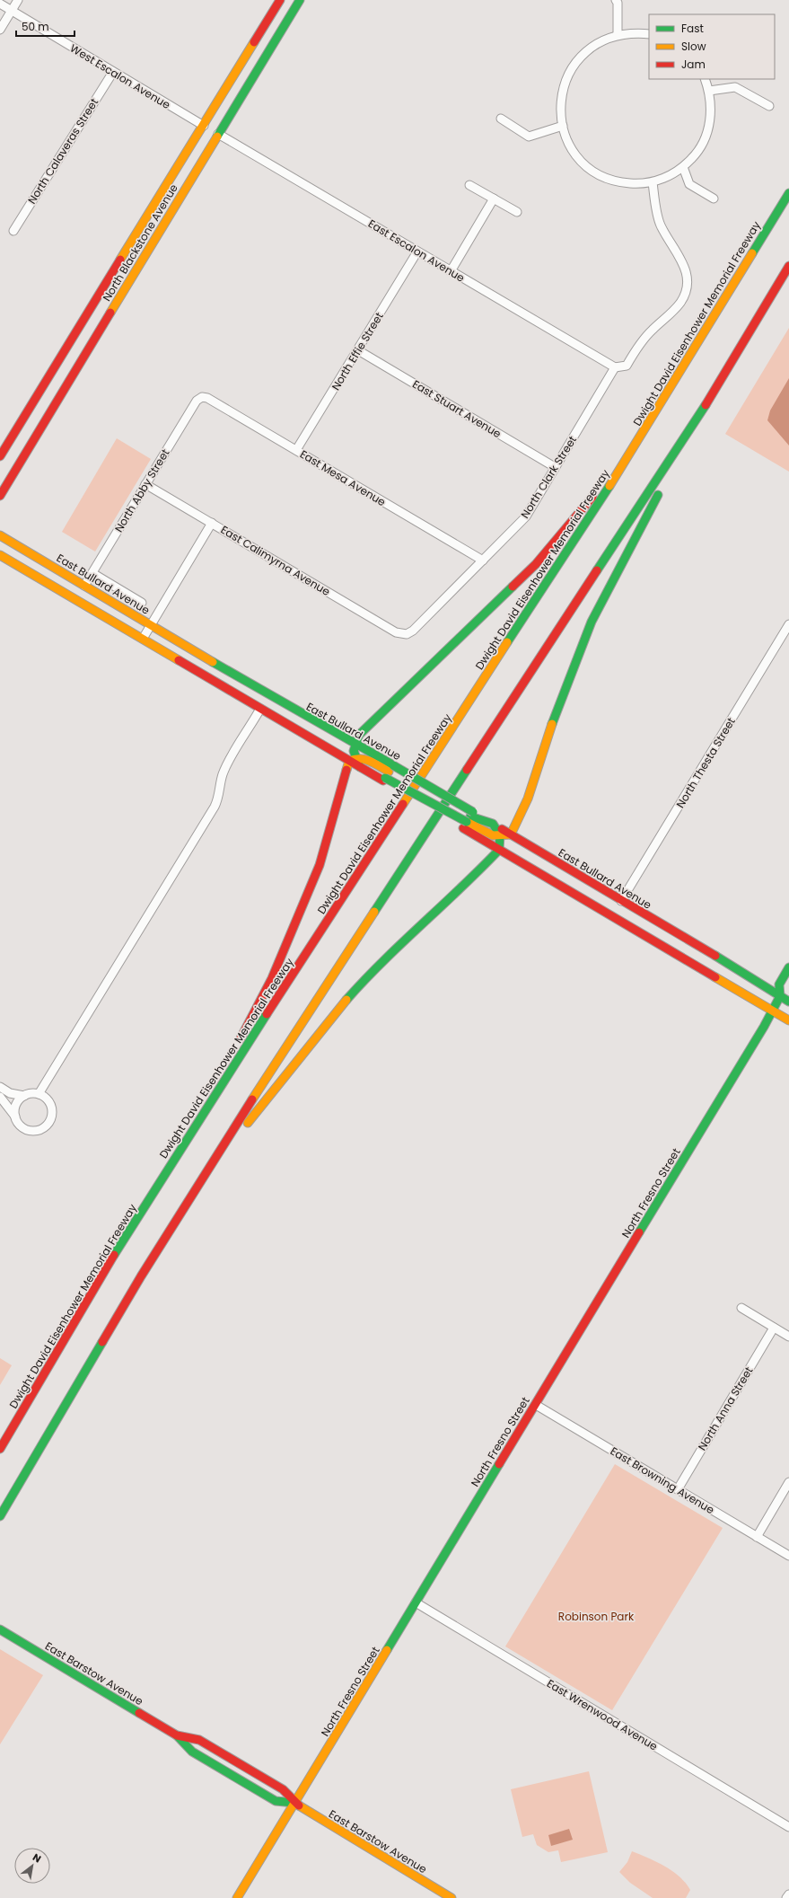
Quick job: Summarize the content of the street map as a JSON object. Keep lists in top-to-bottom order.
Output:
{
  "streets": {
    "main road": [
      "North Blackstone Avenue",
      "Dwight David Eisenhower Memorial Freeway",
      "East Bullard Avenue",
      "North Fresno Street",
      "East Barstow Avenue"
    ],
    "street": [
      "West Escalon Avenue",
      "North Calaveras Street",
      "East Escalon Avenue",
      "North Effie Street",
      "East Stuart Avenue",
      "North Clark Street",
      "East Mesa Avenue",
      "North Abby Street",
      "East Calimyrna Avenue",
      "North Thesta Street",
      "North Anna Street",
      "East Browning Avenue",
      "East Wrenwood Avenue"
    ]
  },
  "crossings": [
    ["West Escalon Avenue", "North Calaveras Street"],
    ["West Escalon Avenue", "North Blackstone Avenue"],
    ["North Blackstone Avenue", "East Escalon Avenue"],
    ["East Escalon Avenue", "North Effie Street"],
    ["East Escalon Avenue", "North Clark Street"],
    ["North Effie Street", "East Stuart Avenue"],
    ["North Effie Street", "East Mesa Avenue"],
    ["East Stuart Avenue", "North Clark Street"],
    ["North Clark Street", "East Mesa Avenue"],
    ["North Clark Street", "East Calimyrna Avenue"],
    ["East Mesa Avenue", "North Abby Street"],
    ["North Abby Street", "East Calimyrna Avenue"],
    ["North Abby Street", "East Bullard Avenue"],
    ["East Bullard Avenue", "North Thesta Street"],
    ["East Bullard Avenue", "North Fresno Street"],
    ["North Fresno Street", "East Browning Avenue"],
    ["North Fresno Street", "East Barstow Avenue"],
    ["North Fresno Street", "East Wrenwood Avenue"],
    ["North Anna Street", "East Browning Avenue"]
  ],
  "parks": ["Robinson Park"],
  "legend": ["Fast", "Slow", "Jam"],
  "scale_bar": "50 m",
  "north": "top right"
}
